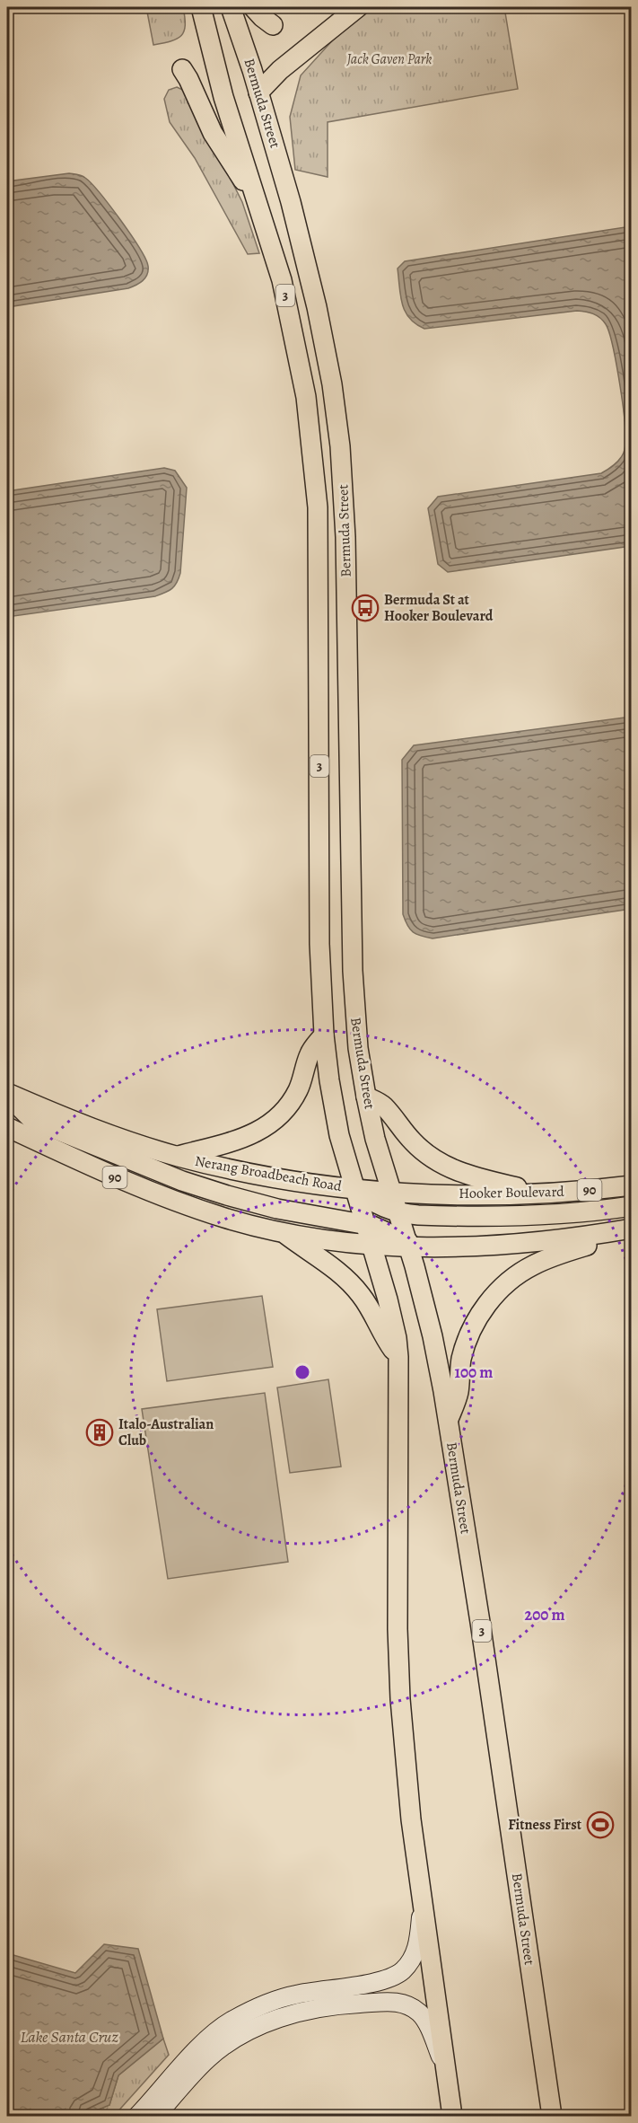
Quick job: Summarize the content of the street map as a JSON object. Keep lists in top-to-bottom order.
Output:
{
  "streets": {
    "main road": [
      "Bermuda Street",
      "3",
      "Nerang Broadbeach Road",
      "90",
      "Hooker Boulevard"
    ]
  },
  "crossings": [
    ["Bermuda Street", "Nerang Broadbeach Road"],
    ["Bermuda Street", "90"],
    ["Bermuda Street", "Hooker Boulevard"],
    ["Nerang Broadbeach Road", "90"],
    ["Nerang Broadbeach Road", "Hooker Boulevard"]
  ],
  "water": ["Lake Santa Cruz"],
  "parks": ["Jack Gaven Park"],
  "places": {
    "bus stop": ["Bermuda St at Hooker Boulevard"],
    "building": ["Italo-Australian Club"],
    "sports": ["Fitness First"]
  },
  "rings": ["100 m", "200 m"]
}
